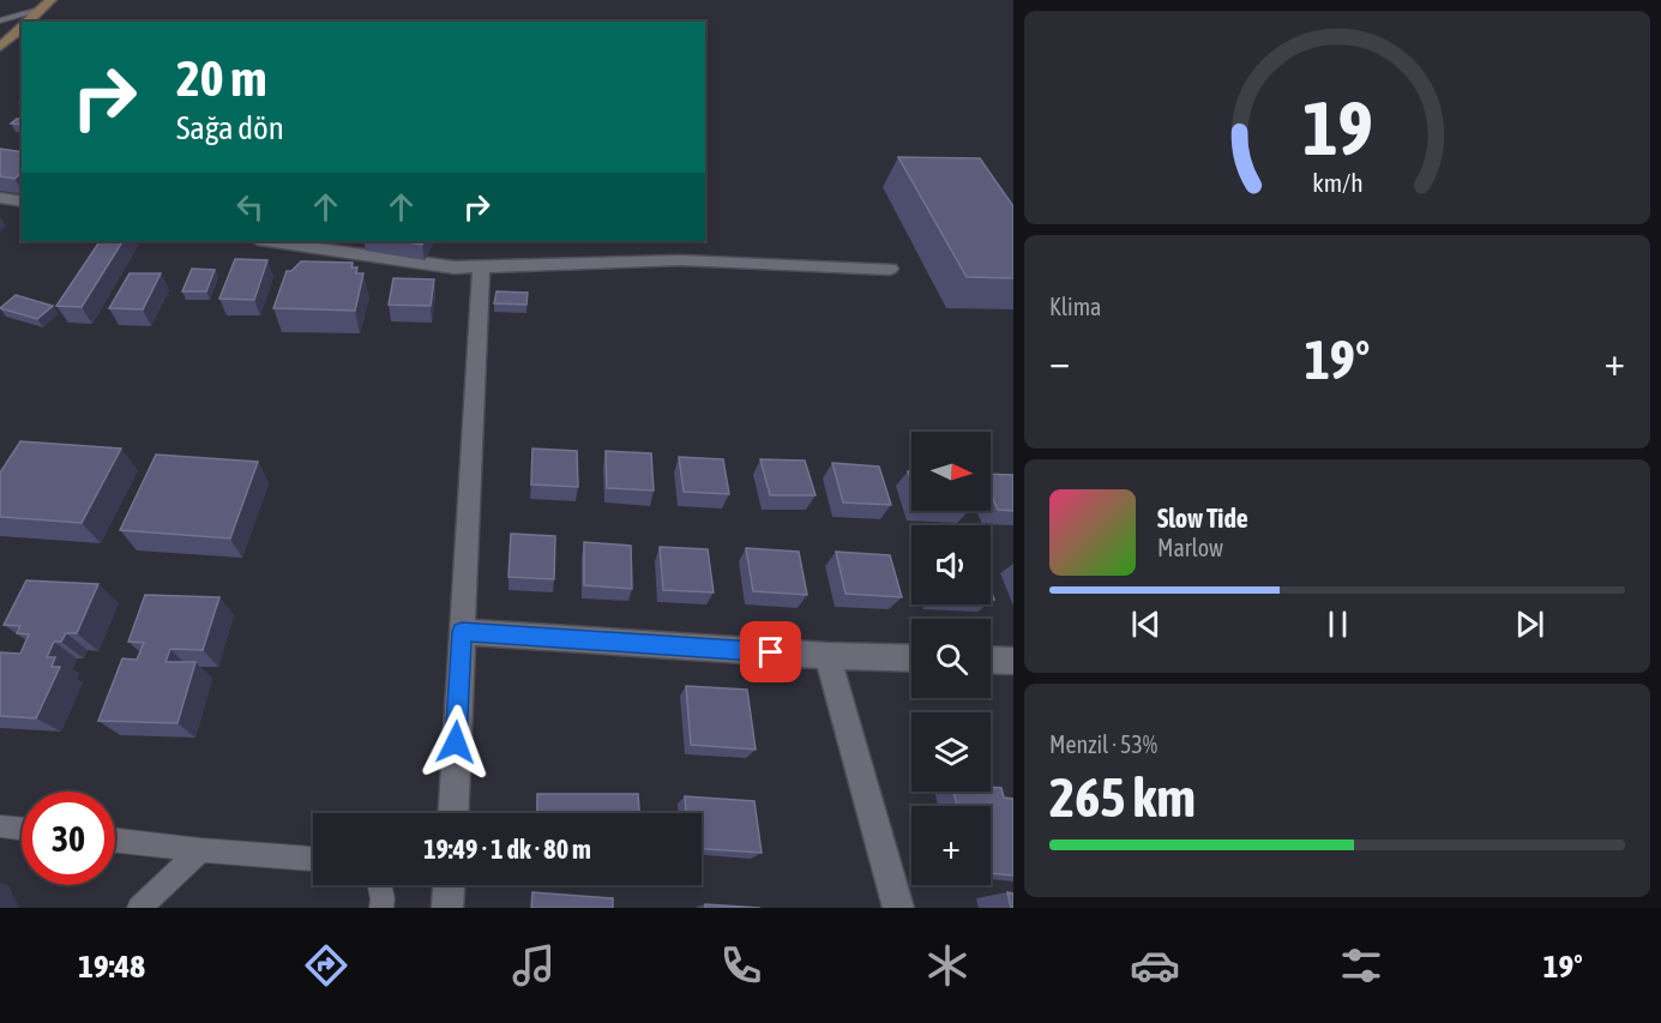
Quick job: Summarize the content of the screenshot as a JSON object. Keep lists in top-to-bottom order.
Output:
{
  "north": "right",
  "page": {
    "turn": ["20 m", "Sağa dön"],
    "tile": [
      "Klima",
      ["Menzil · 53%", "265 km"]
    ],
    "heat": ["−", "19°", "+"],
    "map_buttons": "+",
    "song": ["Slow Tide", "Marlow"],
    "limit": "30",
    "trip": "19:49 · 1 dk · 80 m",
    "tabs": ["19:48", "19°"],
    "gauge": ["19", "km/h"]
  }
}
